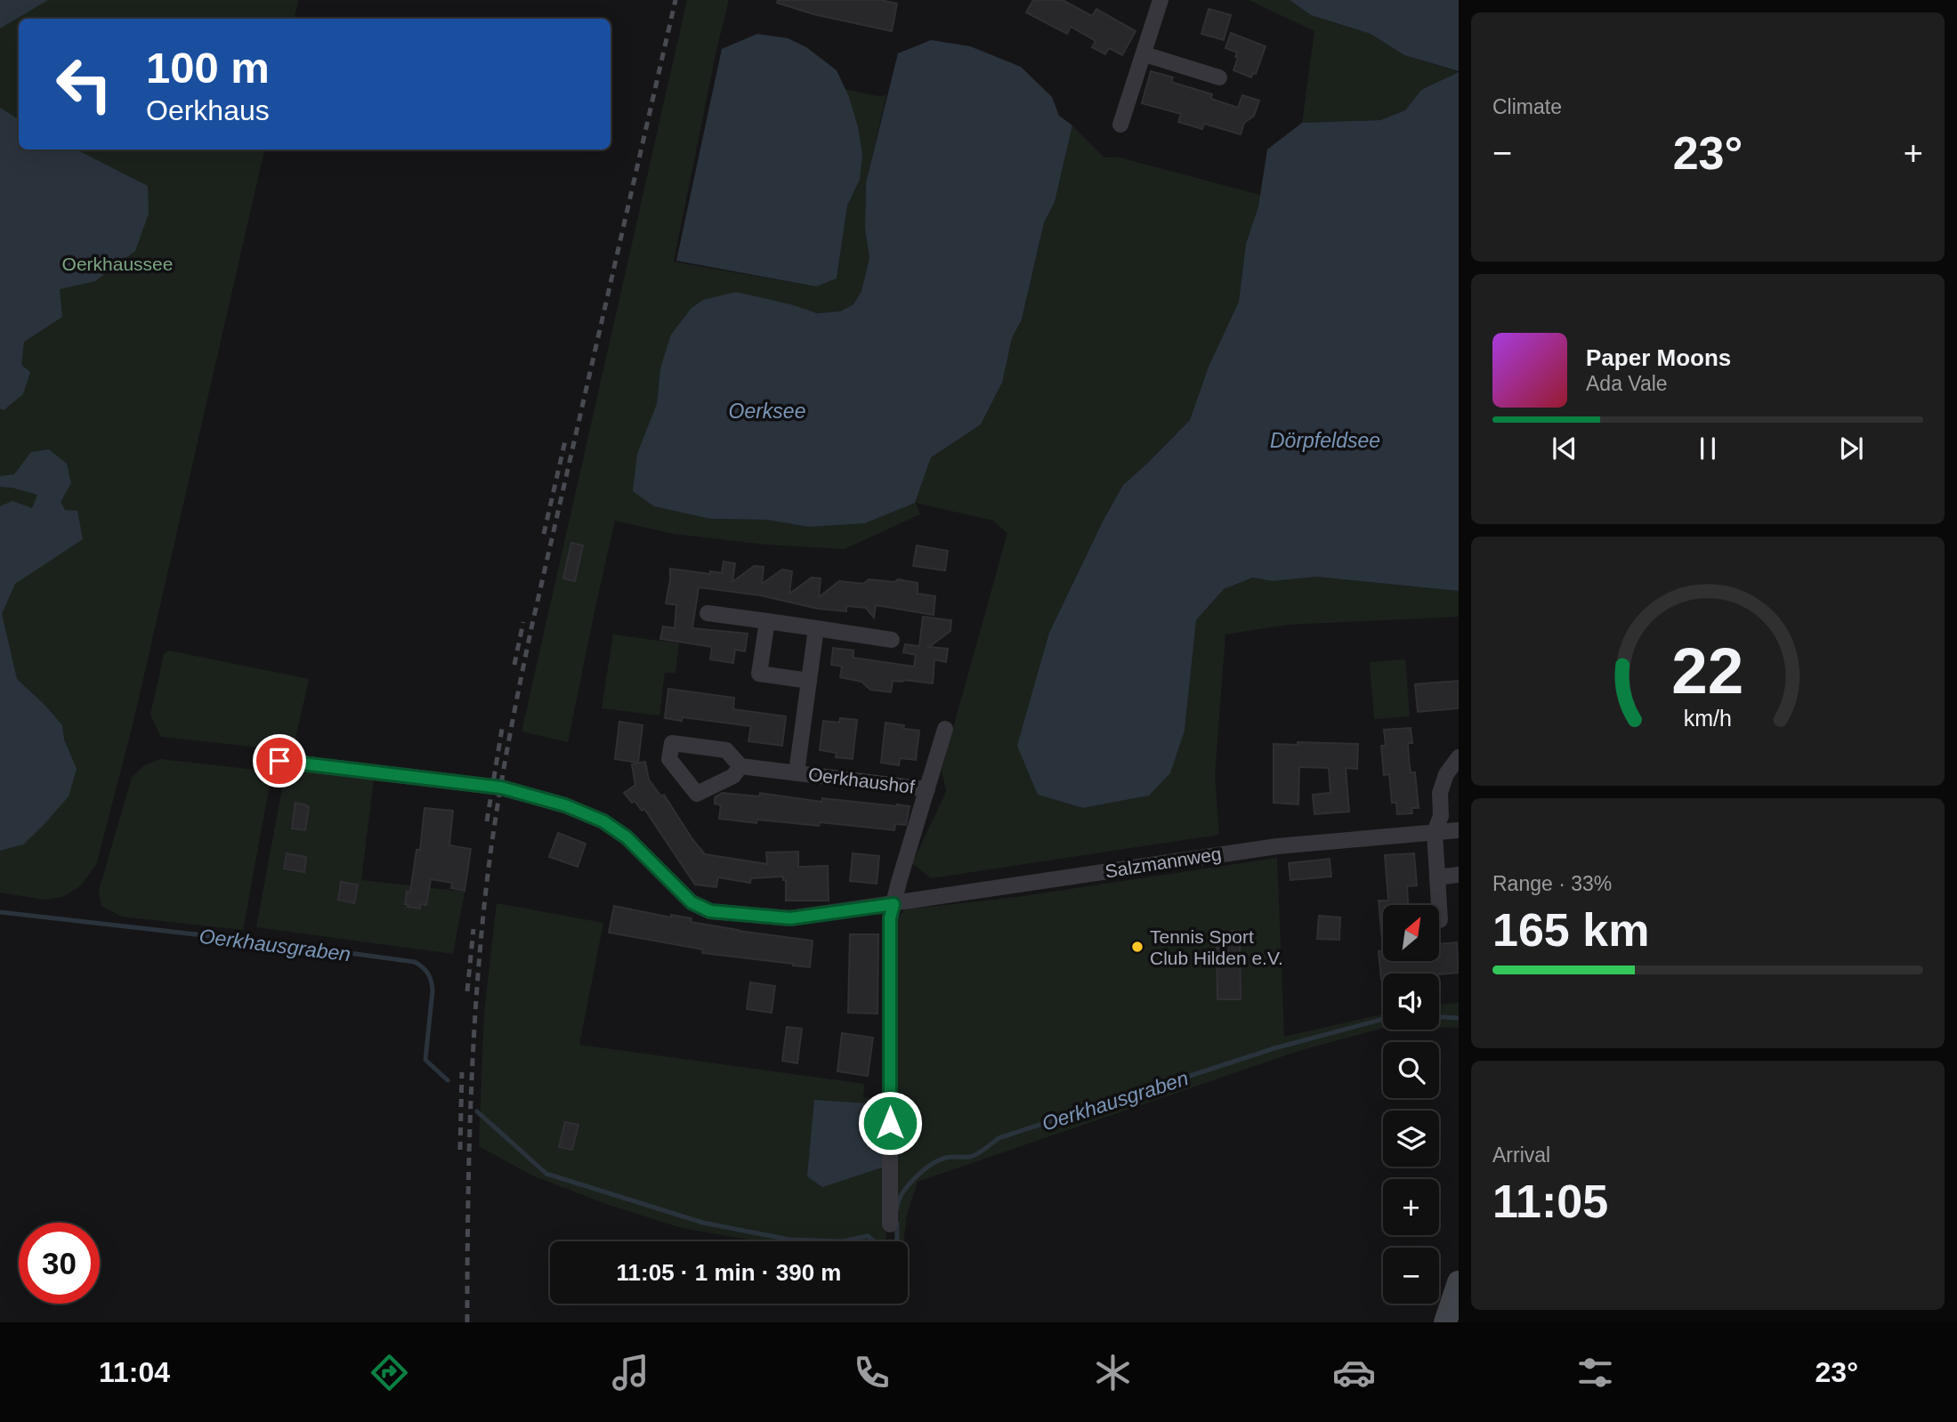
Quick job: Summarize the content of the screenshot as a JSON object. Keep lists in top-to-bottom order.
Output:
{
  "streets": {
    "street": ["Oerkhaushof", "Salzmannweg"]
  },
  "water": ["Oerksee", "Dörpfeldsee", "Oerkhausgraben"],
  "parks": ["Oerkhaussee"],
  "places": ["Tennis Sport Club Hilden e.V."],
  "north": "top right",
  "page": {
    "tile": [
      "Climate",
      ["Range · 33%", "165 km"],
      ["Arrival", "11:05"]
    ],
    "turn": ["100 m", "Oerkhaus"],
    "heat": ["−", "23°", "+"],
    "song": ["Paper Moons", "Ada Vale"],
    "map_buttons": ["+", "−"],
    "limit": "30",
    "trip": "11:05 · 1 min · 390 m",
    "tabs": ["11:04", "23°"],
    "gauge": ["22", "km/h"]
  }
}
